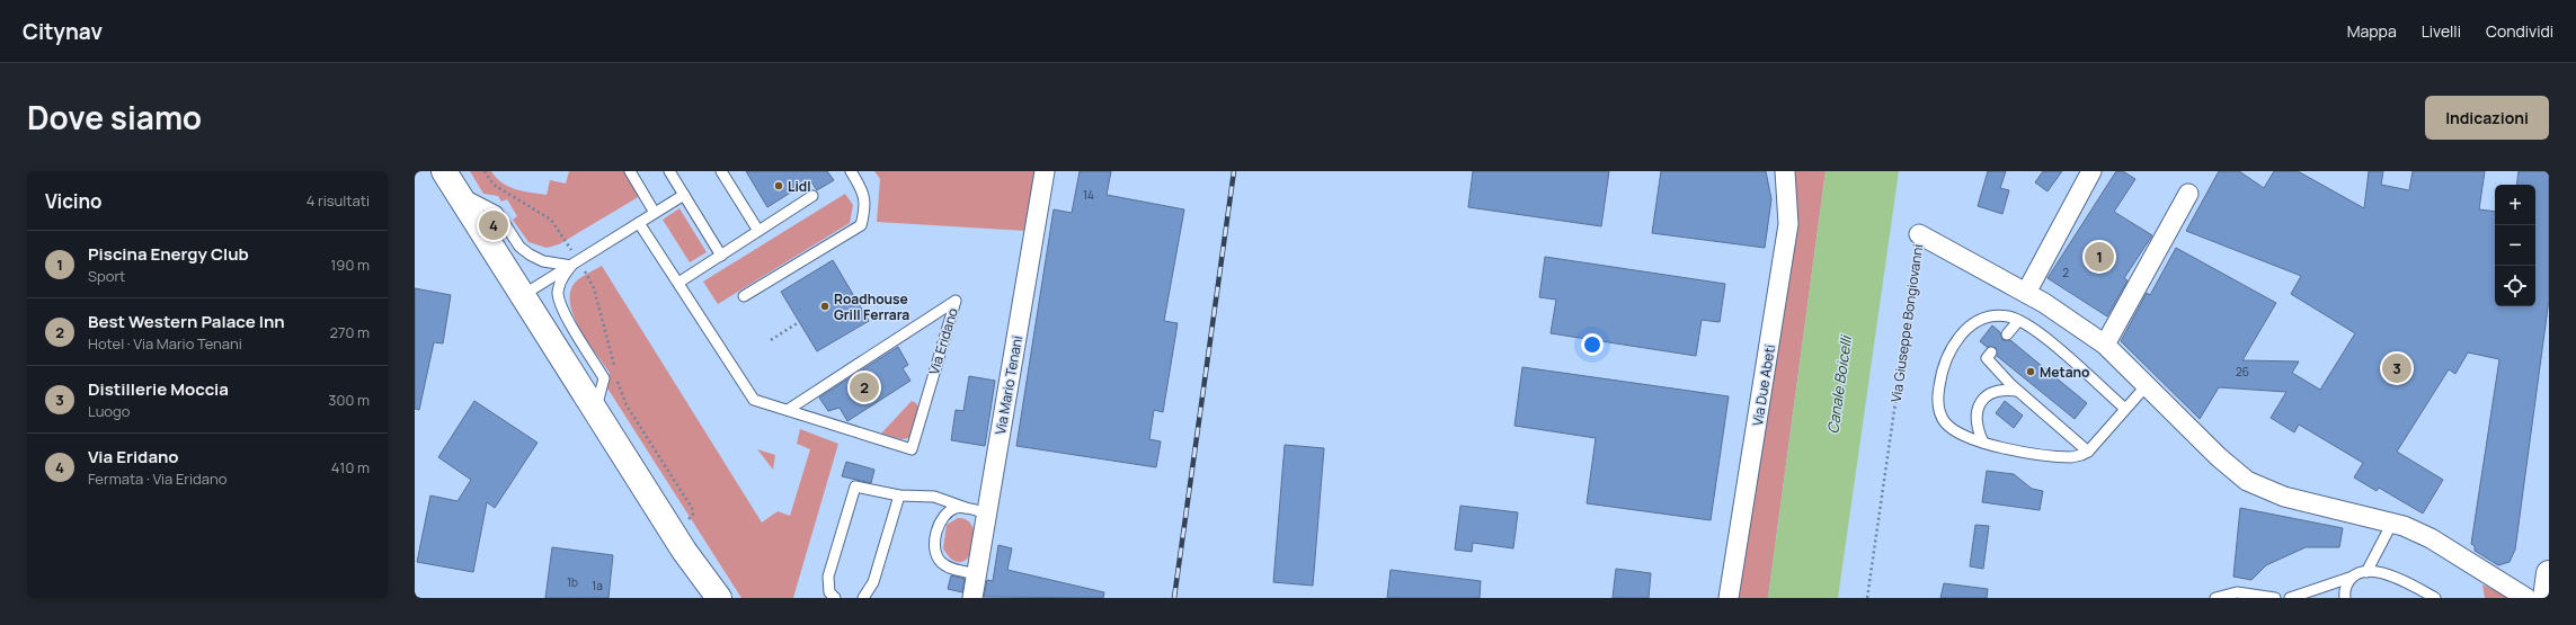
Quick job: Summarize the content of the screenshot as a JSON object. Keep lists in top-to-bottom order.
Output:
{
  "streets": {
    "street": ["Via Giuseppe Bongiovanni", "Via Mario Tenani", "Via Due Abeti"],
    "lane": ["Via Eridano"]
  },
  "water": ["Canale Boicelli"],
  "places": ["Lidl", "Roadhouse Grill Ferrara", "Metano"],
  "house_numbers": [
    "14",
    "2",
    "26",
    "1b",
    "1a"
  ],
  "page": {
    "header": "Citynav",
    "nav": ["Mappa", "Livelli", "Condividi"],
    "title": "Dove siamo",
    "buttons": "Indicazioni",
    "heading": ["Vicino", "4 risultati"],
    "map_buttons": ["+", "−"],
    "pins": [
      "4",
      "1",
      "3",
      "2"
    ],
    "list": [
      {
        "mark": "1",
        "name": "Piscina Energy Club",
        "note": "Sport",
        "value": "190 m"
      },
      {
        "mark": "2",
        "name": "Best Western Palace Inn",
        "note": "Hotel · Via Mario Tenani",
        "value": "270 m"
      },
      {
        "mark": "3",
        "name": "Distillerie Moccia",
        "note": "Luogo",
        "value": "300 m"
      },
      {
        "mark": "4",
        "name": "Via Eridano",
        "note": "Fermata · Via Eridano",
        "value": "410 m"
      }
    ]
  }
}
